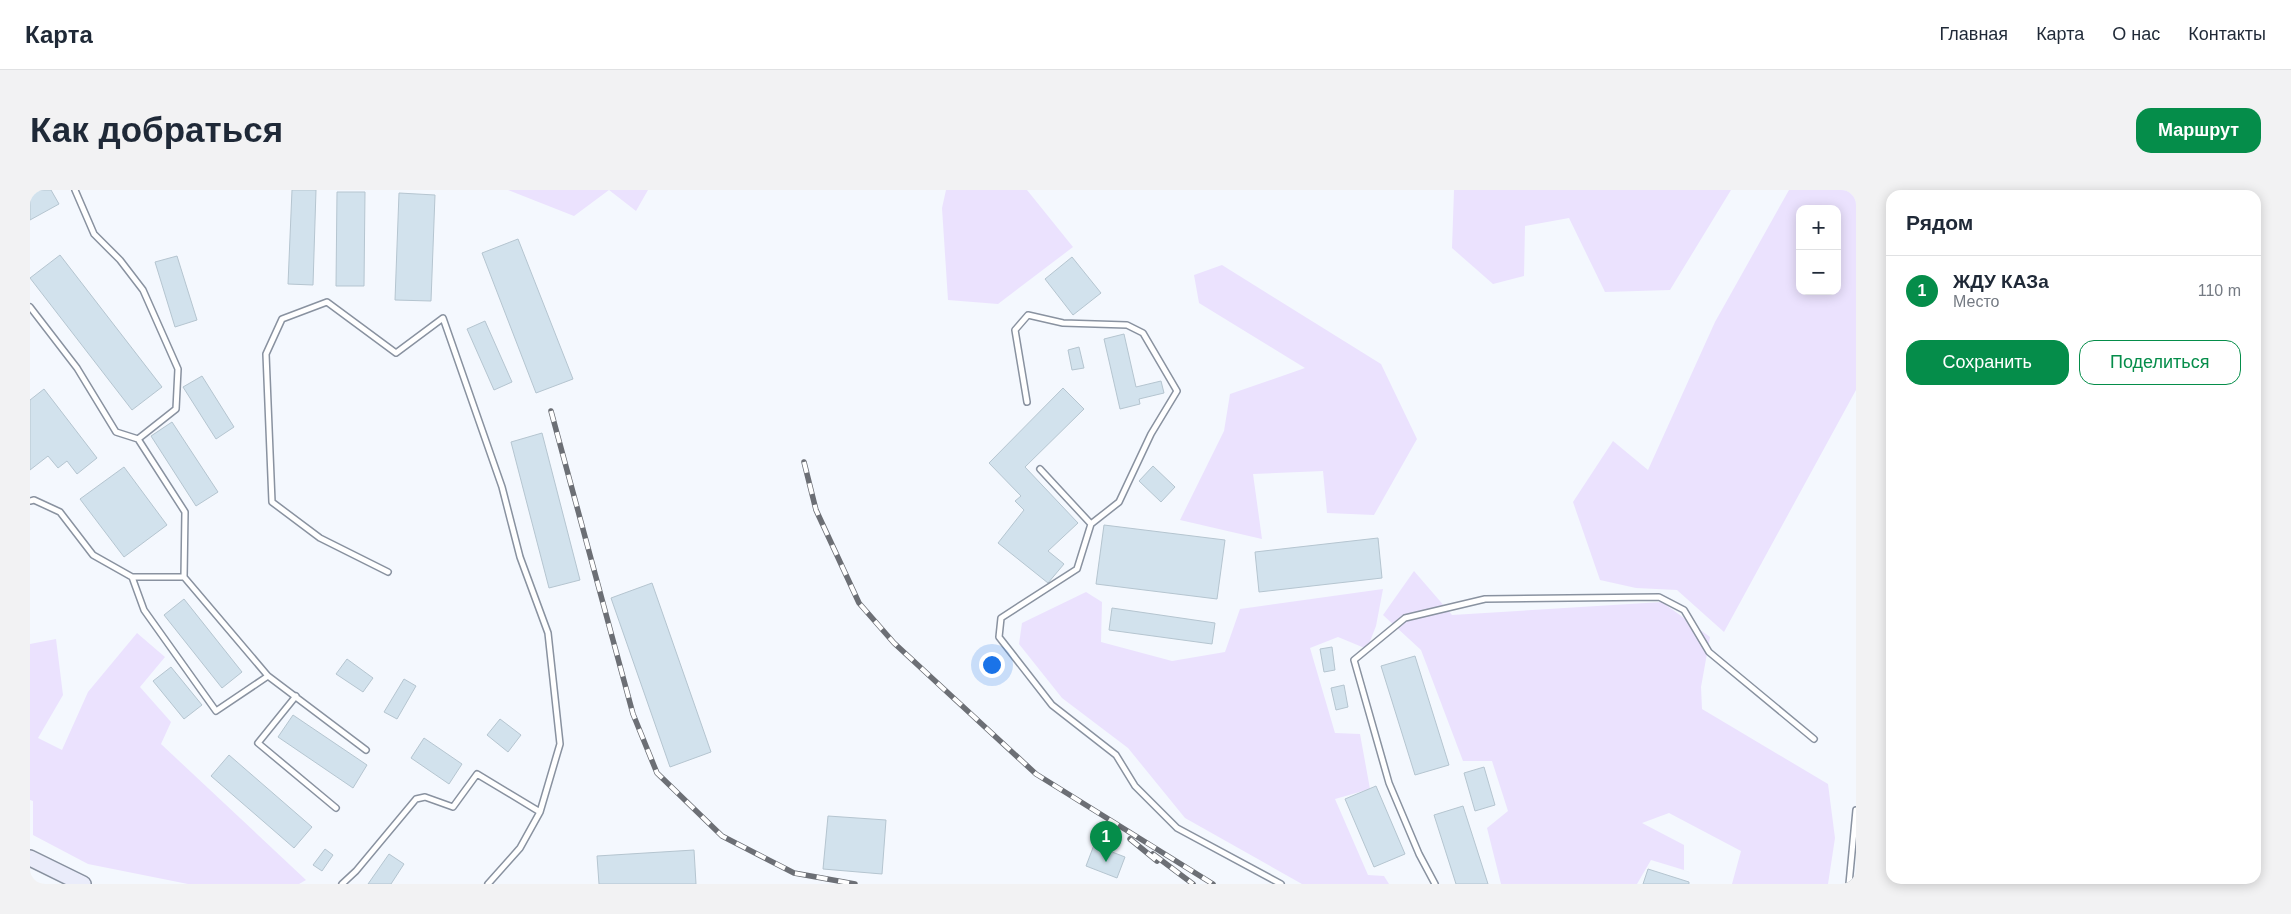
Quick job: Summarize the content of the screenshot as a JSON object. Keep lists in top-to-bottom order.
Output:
{
  "page": {
    "header": "Карта",
    "nav": [
      "Главная",
      "Карта",
      "О нас",
      "Контакты"
    ],
    "buttons": [
      "Маршрут",
      ["Сохранить", "Поделиться"]
    ],
    "title": "Как добраться",
    "heading": "Рядом",
    "map_buttons": ["+", "−"],
    "list": [
      {
        "mark": "1",
        "name": "ЖДУ КАЗа",
        "note": "Место",
        "value": "110 m"
      }
    ],
    "pins": "1"
  }
}
